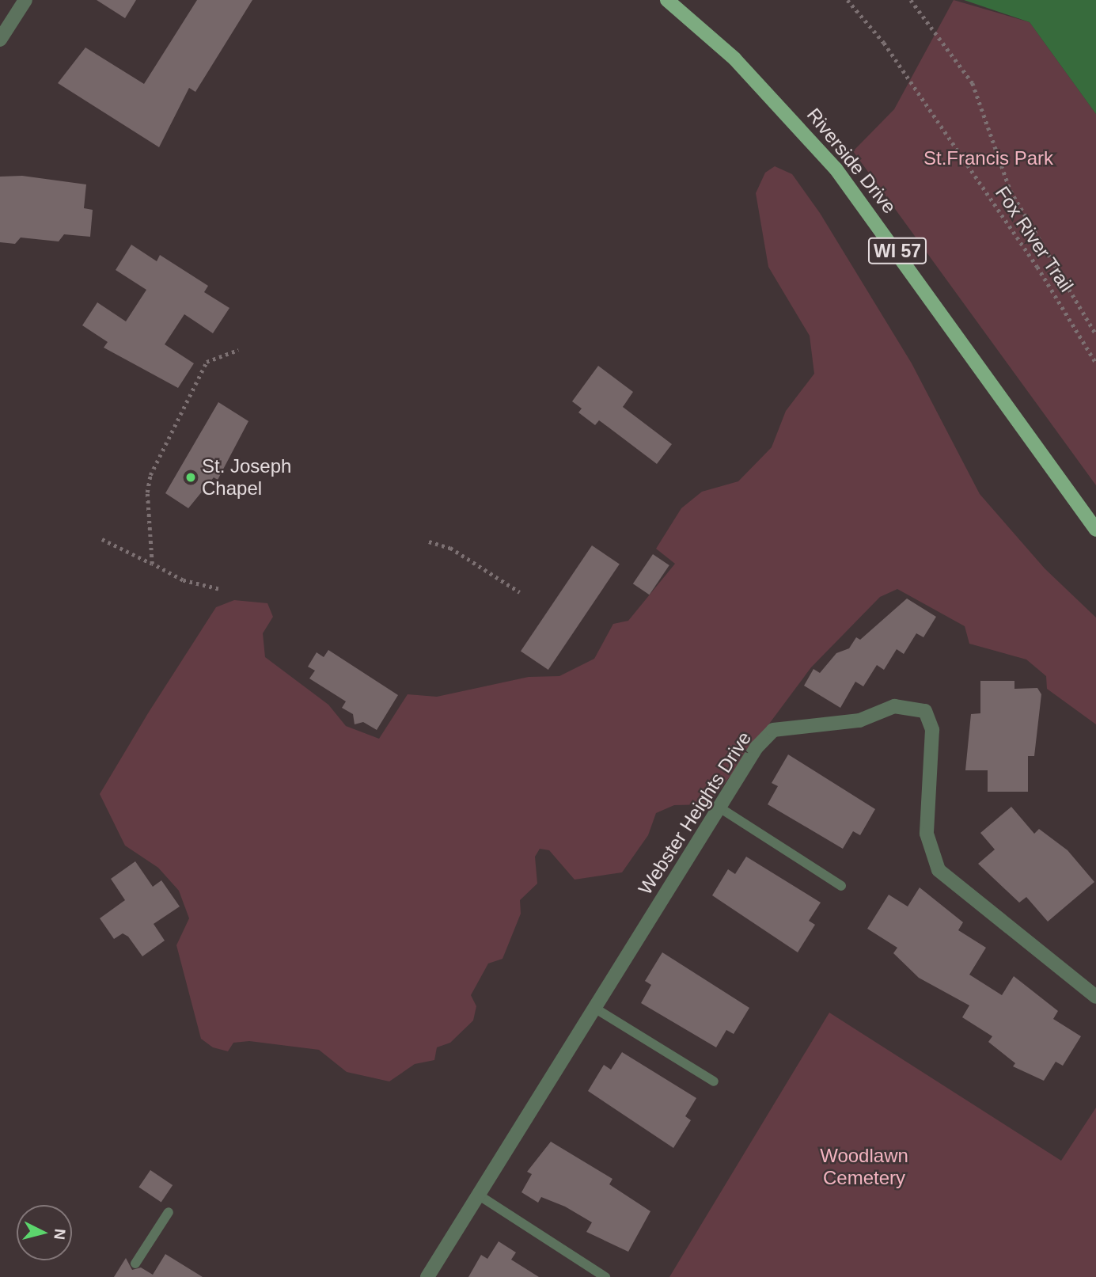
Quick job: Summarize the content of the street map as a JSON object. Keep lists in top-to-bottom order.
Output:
{
  "streets": {
    "main road": ["Riverside Drive", "WI 57"],
    "street": ["Webster Heights Drive"],
    "path": ["Fox River Trail"]
  },
  "parks": ["St.Francis Park", "Woodlawn Cemetery"],
  "places": ["St. Joseph Chapel"],
  "north": "right"
}
